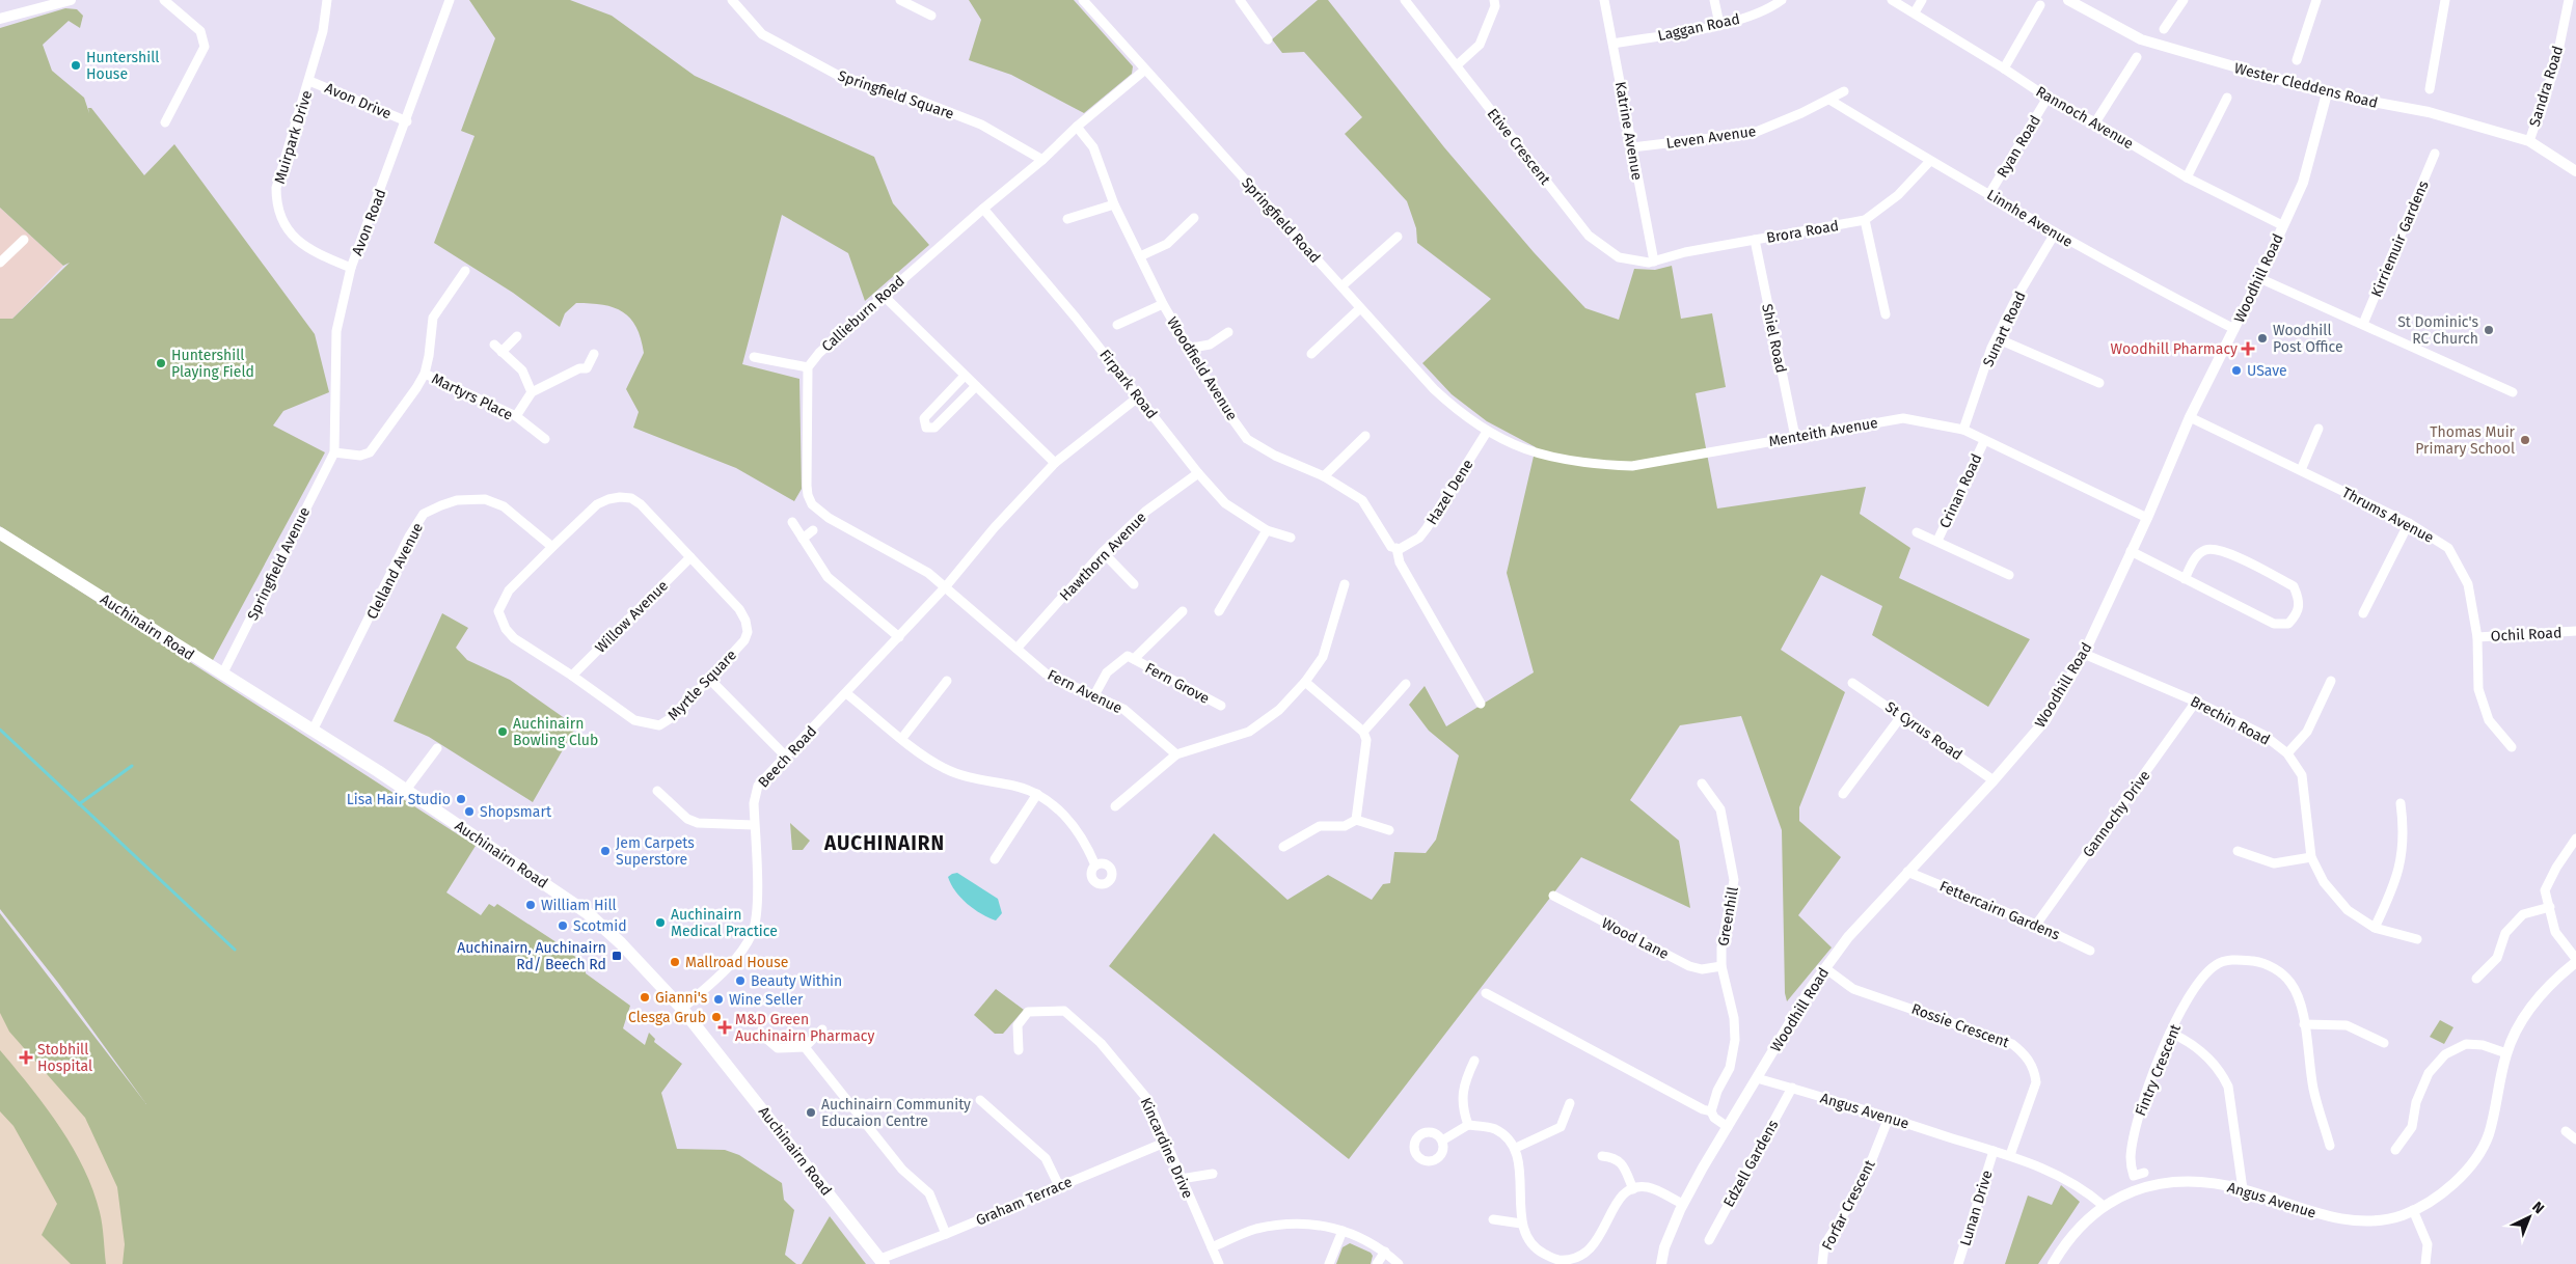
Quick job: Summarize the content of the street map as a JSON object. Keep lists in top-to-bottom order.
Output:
{
  "streets": {
    "main road": ["Auchinairn Road"],
    "street": [
      "Laggan Road",
      "Wester Cleddens Road",
      "Sandra Road",
      "Springfield Square",
      "Avon Drive",
      "Rannoch Avenue",
      "Katrine Avenue",
      "Muirpark Drive",
      "Leven Avenue",
      "Etive Crescent",
      "Ryan Road",
      "Linnhe Avenue",
      "Springfield Road",
      "Avon Road",
      "Brora Road",
      "Kirriemuir Gardens",
      "Woodhill Road",
      "Callieburn Road",
      "Sunart Road",
      "Shiel Road",
      "Woodfield Avenue",
      "Firpark Road",
      "Martyrs Place",
      "Menteith Avenue",
      "Crinan Road",
      "Hazel Dene",
      "Thrums Avenue",
      "Hawthorn Avenue",
      "Springfield Avenue",
      "Clelland Avenue",
      "Willow Avenue",
      "Ochil Road",
      "Fern Grove",
      "Myrtle Square",
      "Fern Avenue",
      "Brechin Road",
      "St Cyrus Road",
      "Beech Road",
      "Gannochy Drive",
      "Fettercairn Gardens",
      "Greenhill",
      "Wood Lane",
      "Rossie Crescent",
      "Fintry Crescent",
      "Angus Avenue",
      "Kincardine Drive",
      "Edzell Gardens",
      "Graham Terrace",
      "Forfar Crescent",
      "Lunan Drive"
    ]
  },
  "crossings": [
    ["Laggan Road", "Katrine Avenue"],
    ["Wester Cleddens Road", "Sandra Road"],
    ["Wester Cleddens Road", "Woodhill Road"],
    ["Springfield Square", "Callieburn Road"],
    ["Avon Drive", "Muirpark Drive"],
    ["Avon Drive", "Avon Road"],
    ["Rannoch Avenue", "Ryan Road"],
    ["Rannoch Avenue", "Woodhill Road"],
    ["Katrine Avenue", "Leven Avenue"],
    ["Katrine Avenue", "Etive Crescent"],
    ["Katrine Avenue", "Brora Road"],
    ["Muirpark Drive", "Avon Road"],
    ["Leven Avenue", "Linnhe Avenue"],
    ["Etive Crescent", "Brora Road"],
    ["Ryan Road", "Linnhe Avenue"],
    ["Linnhe Avenue", "Brora Road"],
    ["Linnhe Avenue", "Woodhill Road"],
    ["Linnhe Avenue", "Sunart Road"],
    ["Springfield Road", "Callieburn Road"],
    ["Springfield Road", "Menteith Avenue"],
    ["Springfield Road", "Hazel Dene"],
    ["Avon Road", "Springfield Avenue"],
    ["Brora Road", "Shiel Road"],
    ["Woodhill Road", "Menteith Avenue"],
    ["Woodhill Road", "Thrums Avenue"],
    ["Woodhill Road", "Brechin Road"],
    ["Woodhill Road", "St Cyrus Road"],
    ["Woodhill Road", "Fettercairn Gardens"],
    ["Woodhill Road", "Rossie Crescent"],
    ["Woodhill Road", "Angus Avenue"],
    ["Callieburn Road", "Woodfield Avenue"],
    ["Callieburn Road", "Firpark Road"],
    ["Sunart Road", "Menteith Avenue"],
    ["Shiel Road", "Menteith Avenue"],
    ["Woodfield Avenue", "Hazel Dene"],
    ["Firpark Road", "Hawthorn Avenue"],
    ["Firpark Road", "Beech Road"],
    ["Menteith Avenue", "Crinan Road"],
    ["Menteith Avenue", "Hazel Dene"],
    ["Thrums Avenue", "Ochil Road"],
    ["Hawthorn Avenue", "Fern Avenue"],
    ["Springfield Avenue", "Auchinairn Road"],
    ["Clelland Avenue", "Auchinairn Road"],
    ["Clelland Avenue", "Myrtle Square"],
    ["Willow Avenue", "Myrtle Square"],
    ["Auchinairn Road", "Beech Road"],
    ["Auchinairn Road", "Graham Terrace"],
    ["Fern Grove", "Fern Avenue"],
    ["Fern Avenue", "Beech Road"],
    ["Brechin Road", "Gannochy Drive"],
    ["Gannochy Drive", "Fettercairn Gardens"],
    ["Greenhill", "Wood Lane"],
    ["Rossie Crescent", "Angus Avenue"],
    ["Angus Avenue", "Edzell Gardens"],
    ["Angus Avenue", "Forfar Crescent"],
    ["Angus Avenue", "Lunan Drive"],
    ["Kincardine Drive", "Graham Terrace"]
  ],
  "districts": ["AUCHINAIRN"],
  "places": {
    "other": [
      "Huntershill House",
      "St Dominic's RC Church",
      "Woodhill Post Office",
      "Huntershill Playing Field",
      "USave",
      "Thomas Muir Primary School",
      "Auchinairn Bowling Club",
      "Lisa Hair Studio",
      "Shopsmart",
      "Jem Carpets Superstore",
      "William Hill",
      "Auchinairn Medical Practice",
      "Scotmid",
      "Mallroad House",
      "Beauty Within",
      "Gianni's",
      "Wine Seller",
      "Clesga Grub",
      "Auchinairn Community Educaion Centre"
    ],
    "health": ["Woodhill Pharmacy", "M&D Green Auchinairn Pharmacy", "Stobhill Hospital"],
    "transit": ["Auchinairn, Auchinairn Rd/ Beech Rd"]
  },
  "north": "top right"
}
